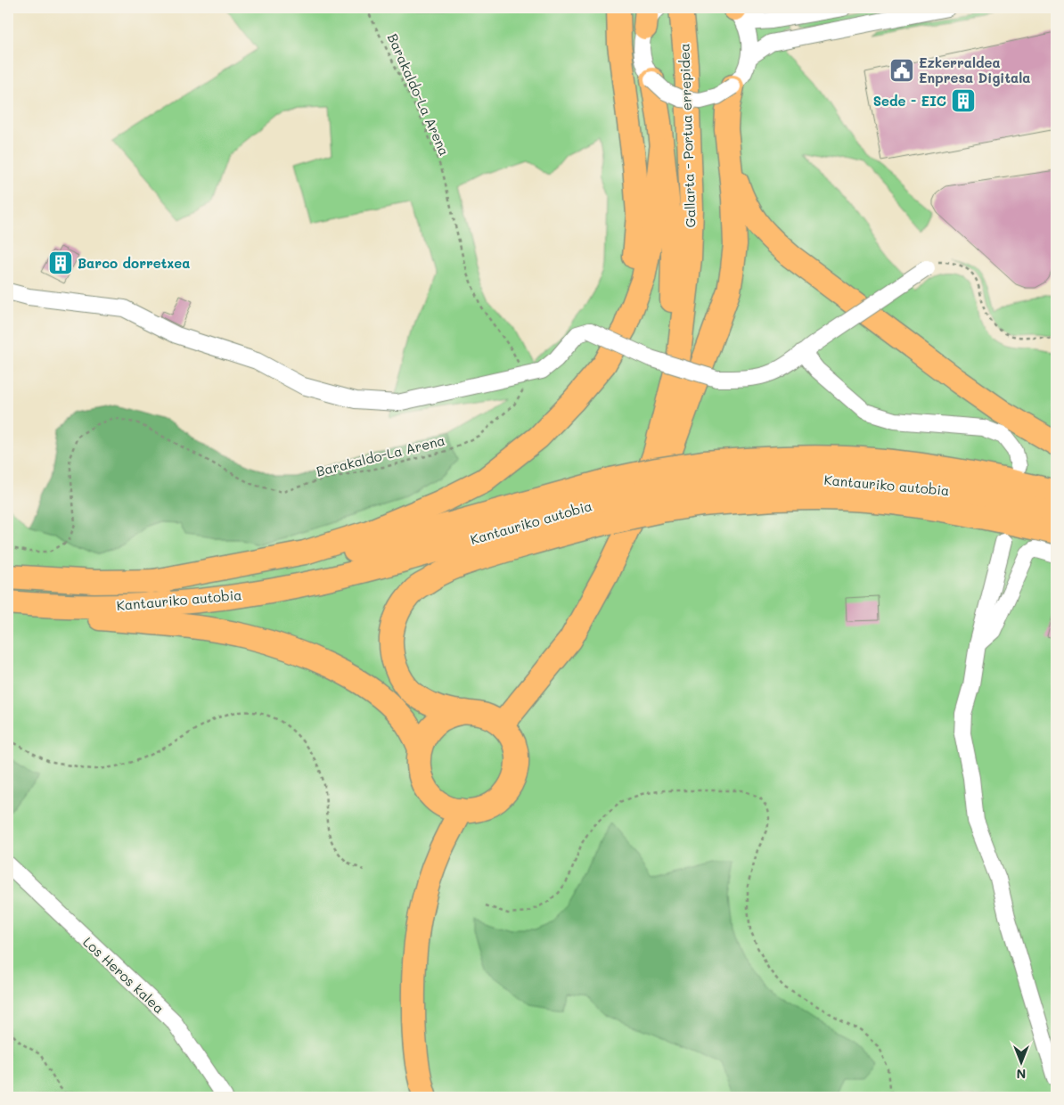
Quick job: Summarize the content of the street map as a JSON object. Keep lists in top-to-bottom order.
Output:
{
  "streets": {
    "highway": ["Gallarta - Portua errepidea", "Kantauriko autobia"],
    "street": ["Los Heros kalea"],
    "path": ["Barakaldo-La Arena"]
  },
  "crossings": [
    ["Gallarta - Portua errepidea", "Kantauriko autobia"]
  ],
  "places": {
    "public building": ["Ezkerraldea Enpresa Digitala"],
    "building": ["Sede - EIC", "Barco dorretxea"]
  },
  "north": "bottom"
}
